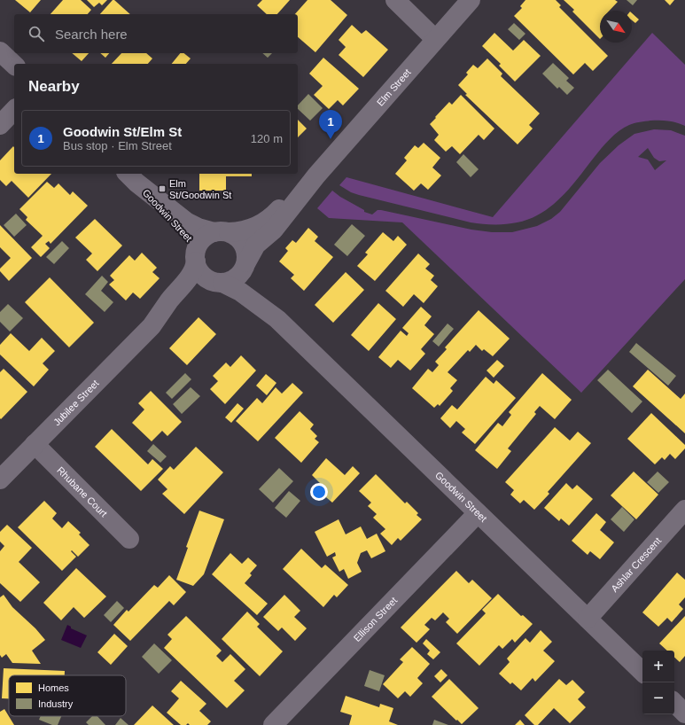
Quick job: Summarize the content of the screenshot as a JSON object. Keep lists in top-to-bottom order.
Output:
{
  "streets": {
    "street": [
      "Elm Street",
      "Goodwin Street",
      "Jubilee Street",
      "Rhubane Court",
      "Ashlar Crescent",
      "Ellison Street"
    ]
  },
  "crossings": [
    ["Elm Street", "Goodwin Street"],
    ["Elm Street", "Jubilee Street"],
    ["Goodwin Street", "Jubilee Street"],
    ["Goodwin Street", "Ashlar Crescent"],
    ["Goodwin Street", "Ellison Street"],
    ["Jubilee Street", "Rhubane Court"]
  ],
  "places": {
    "transit": ["Elm St/Goodwin St"]
  },
  "legend": ["Homes", "Industry"],
  "north": "bottom right",
  "page": {
    "search": "Search here",
    "heading": "Nearby",
    "pins": "1",
    "list": [
      {
        "mark": "1",
        "name": "Goodwin St/Elm St",
        "note": "Bus stop · Elm Street",
        "value": "120 m"
      }
    ],
    "map_buttons": ["+", "−"]
  }
}
